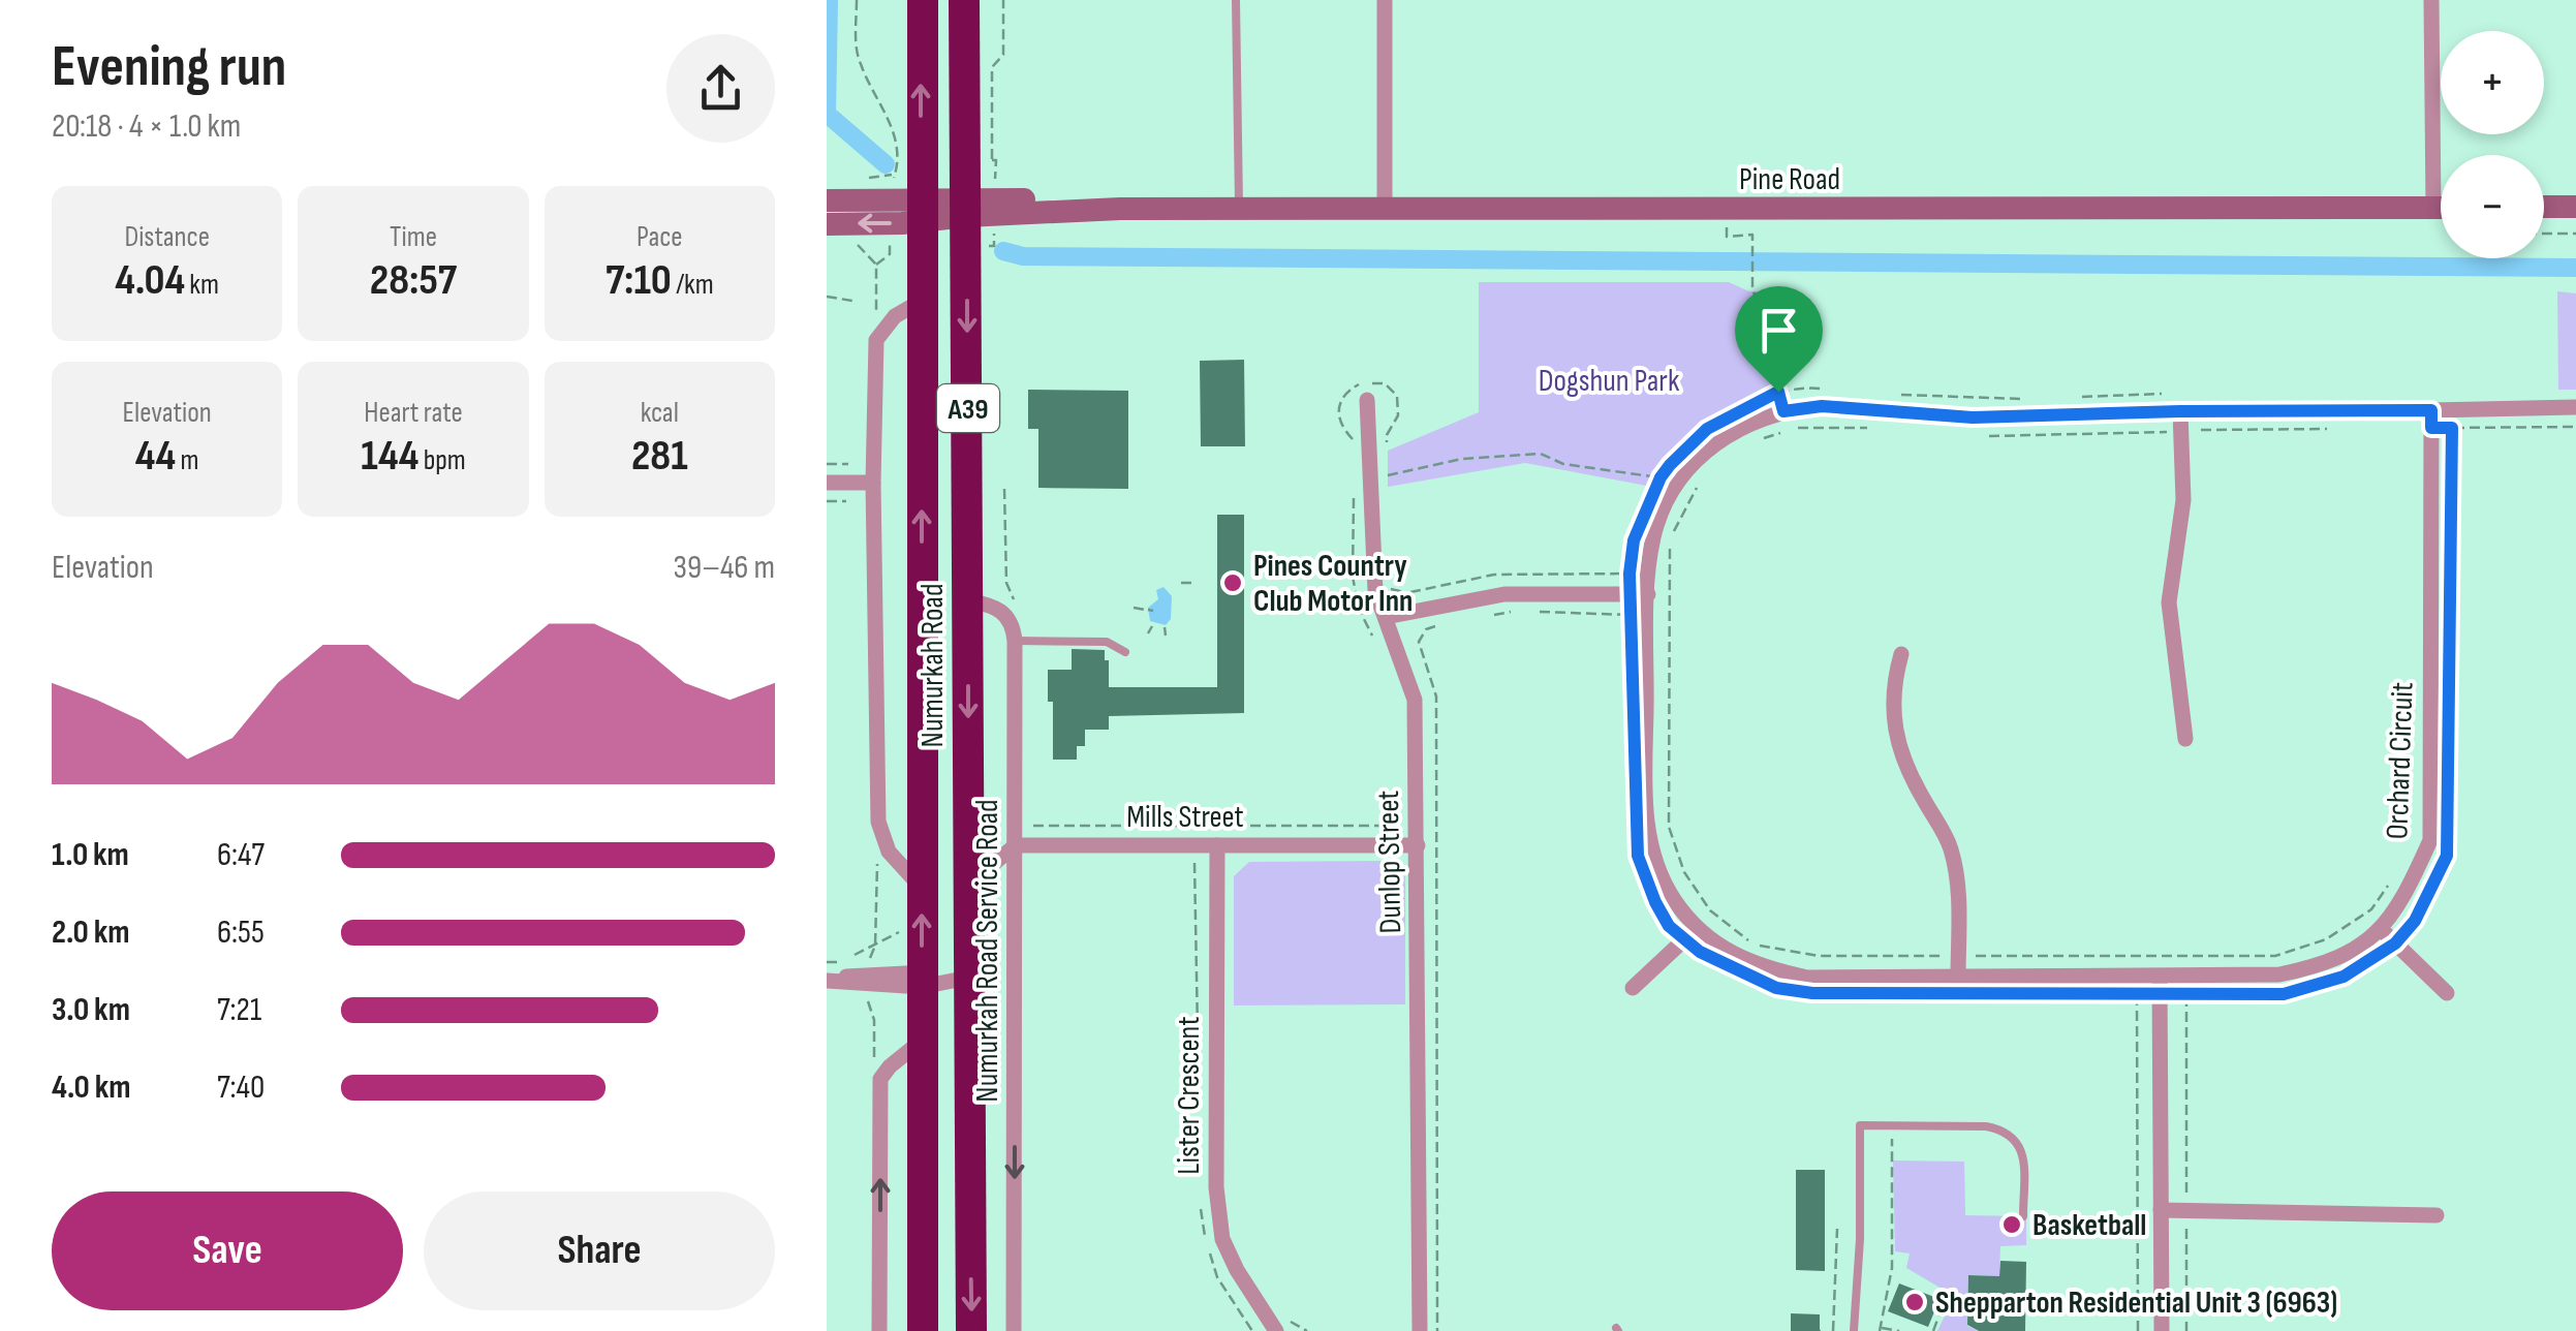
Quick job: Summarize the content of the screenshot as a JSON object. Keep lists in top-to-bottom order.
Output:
{
  "streets": {
    "highway": ["A39", "Numurkah Road"],
    "street": [
      "Pine Road",
      "Orchard Circuit",
      "Mills Street",
      "Dunlop Street",
      "Numurkah Road Service Road",
      "Lister Crescent"
    ]
  },
  "crossings": [
    ["Pine Road", "Numurkah Road"],
    ["Numurkah Road", "Numurkah Road Service Road"],
    ["Mills Street", "Dunlop Street"],
    ["Mills Street", "Numurkah Road Service Road"],
    ["Mills Street", "Lister Crescent"]
  ],
  "parks": ["Dogshun Park"],
  "places": ["Pines Country Club Motor Inn", "Basketball", "Shepparton Residential Unit 3 (6963)"],
  "page": {
    "heading": ["Evening run", "20:18 · 4 × 1.0 km"],
    "map_buttons": ["+", "−"],
    "stats": [
      ["Distance", "4.04 km"],
      ["Time", "28:57"],
      ["Pace", "7:10 /km"],
      ["Elevation", "44 m"],
      ["Heart rate", "144 bpm"],
      ["kcal", "281"]
    ],
    "chart": ["Elevation", "39–46 m"],
    "list": [
      {
        "name": "1.0 km",
        "note": "6:47"
      },
      {
        "name": "2.0 km",
        "note": "6:55"
      },
      {
        "name": "3.0 km",
        "note": "7:21"
      },
      {
        "name": "4.0 km",
        "note": "7:40"
      }
    ],
    "buttons": ["Save", "Share"]
  }
}
